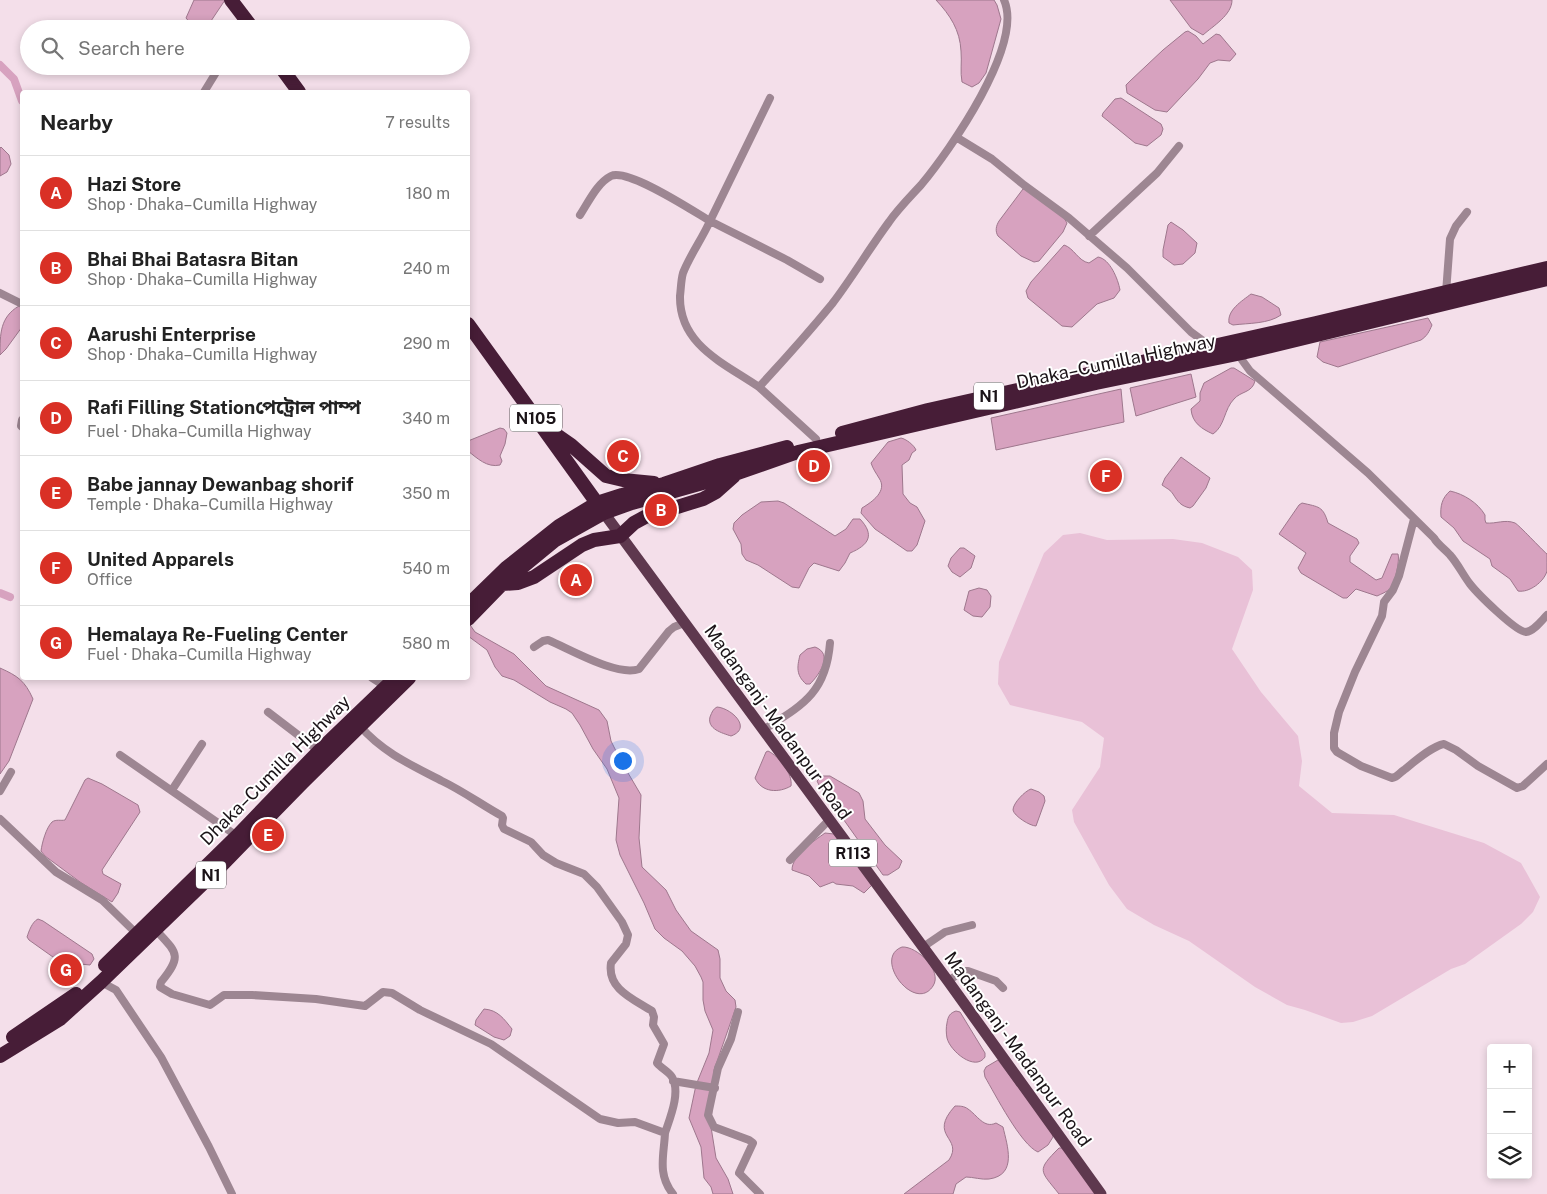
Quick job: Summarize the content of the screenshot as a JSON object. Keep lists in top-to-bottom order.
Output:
{
  "streets": {
    "highway": ["Dhaka–Cumilla Highway", "N1", "N105"],
    "main road": ["Madanganj - Madanpur Road", "R113"]
  },
  "crossings": [
    ["Dhaka–Cumilla Highway", "N105"],
    ["Dhaka–Cumilla Highway", "Madanganj - Madanpur Road"],
    ["N105", "Madanganj - Madanpur Road"]
  ],
  "page": {
    "search": "Search here",
    "heading": ["Nearby", "7 results"],
    "list": [
      {
        "mark": "A",
        "name": "Hazi Store",
        "note": "Shop · Dhaka–Cumilla Highway",
        "value": "180 m"
      },
      {
        "mark": "B",
        "name": "Bhai Bhai Batasra Bitan",
        "note": "Shop · Dhaka–Cumilla Highway",
        "value": "240 m"
      },
      {
        "mark": "C",
        "name": "Aarushi Enterprise",
        "note": "Shop · Dhaka–Cumilla Highway",
        "value": "290 m"
      },
      {
        "mark": "D",
        "name": "Rafi Filling Stationপেট্রোল পাম্প",
        "note": "Fuel · Dhaka–Cumilla Highway",
        "value": "340 m"
      },
      {
        "mark": "E",
        "name": "Babe jannay Dewanbag shorif",
        "note": "Temple · Dhaka–Cumilla Highway",
        "value": "350 m"
      },
      {
        "mark": "F",
        "name": "United Apparels",
        "note": "Office",
        "value": "540 m"
      },
      {
        "mark": "G",
        "name": "Hemalaya Re-Fueling Center",
        "note": "Fuel · Dhaka–Cumilla Highway",
        "value": "580 m"
      }
    ],
    "pins": [
      "C",
      "D",
      "F",
      "B",
      "A",
      "E",
      "G"
    ],
    "map_buttons": ["+", "−"]
  }
}
